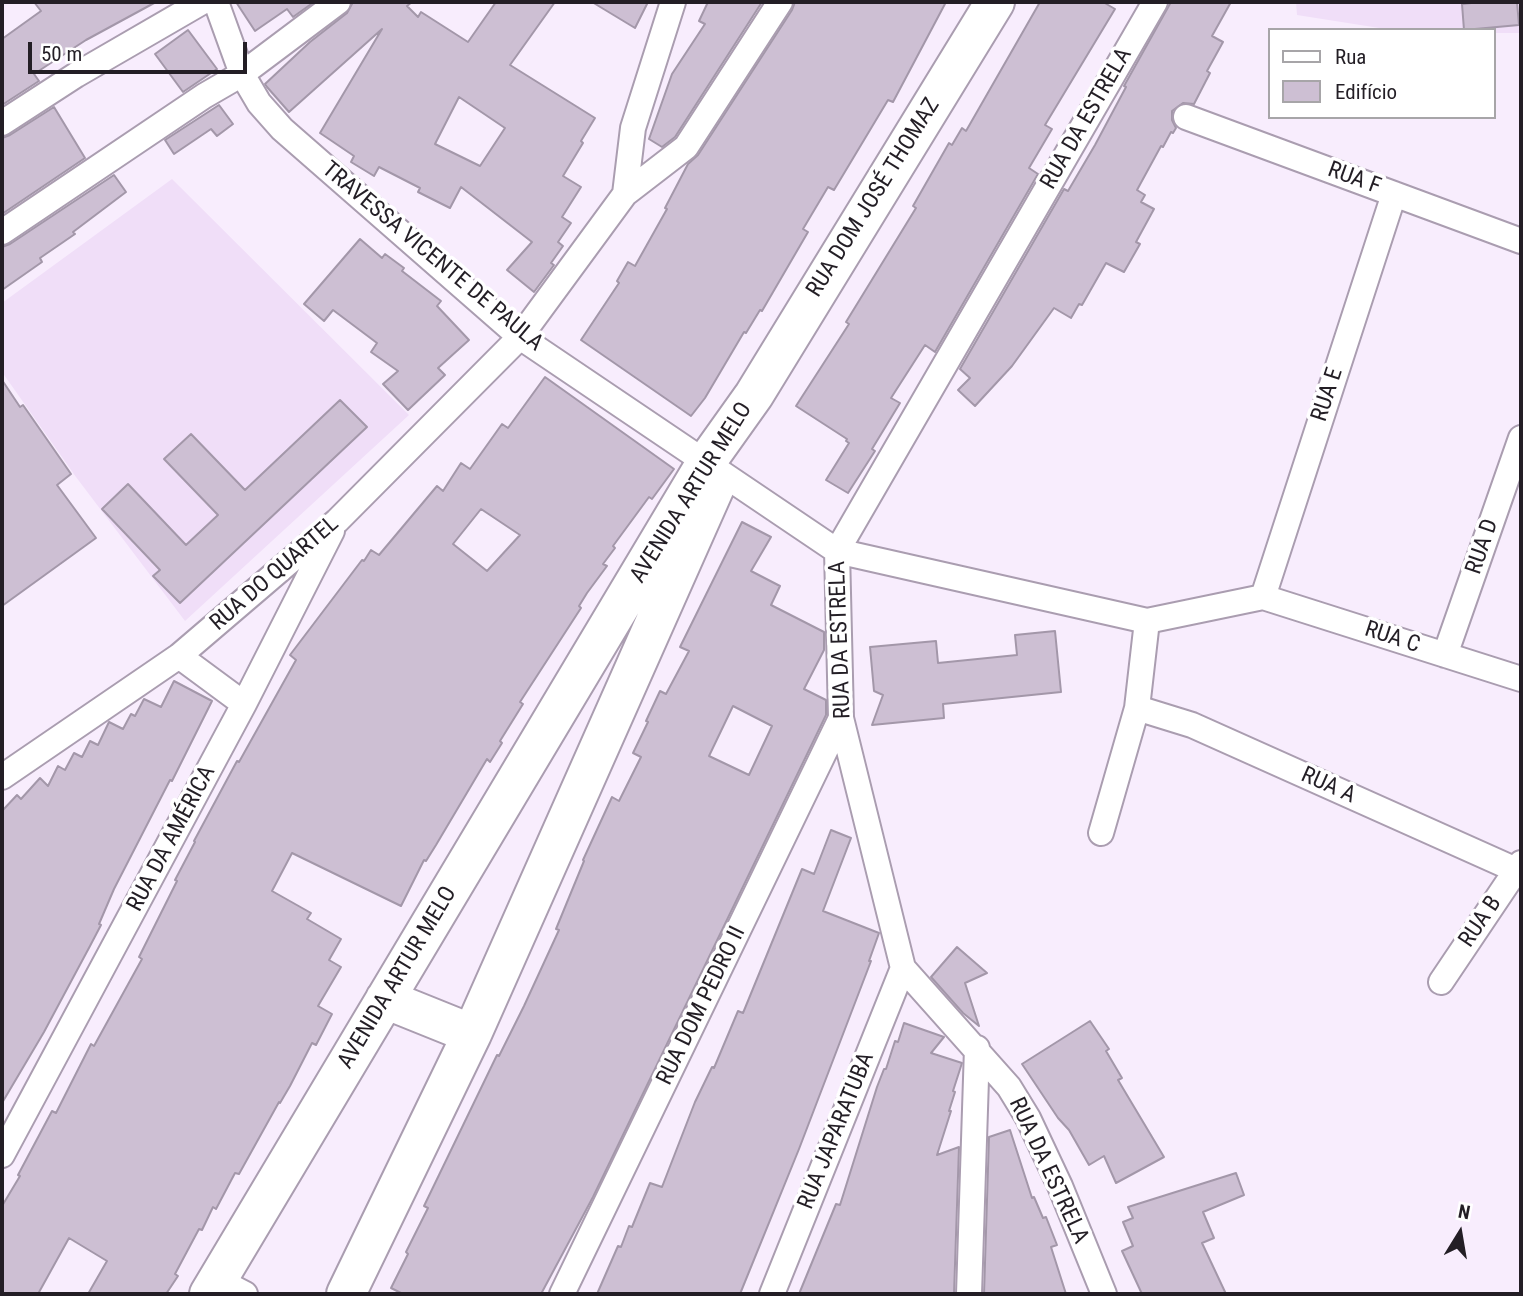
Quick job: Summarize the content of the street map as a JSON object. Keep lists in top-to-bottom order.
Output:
{
  "streets": {
    "main road": ["RUA DOM JOSÉ THOMAZ", "AVENIDA ARTUR MELO"],
    "street": [
      "RUA DA ESTRELA",
      "RUA F",
      "TRAVESSA VICENTE DE PAULA",
      "RUA E",
      "RUA D",
      "RUA DO QUARTEL",
      "RUA C",
      "RUA A",
      "RUA DA AMÉRICA",
      "RUA B",
      "RUA DOM PEDRO II",
      "RUA JAPARATUBA"
    ]
  },
  "crossings": [
    ["RUA DA ESTRELA", "TRAVESSA VICENTE DE PAULA"],
    ["RUA DA ESTRELA", "RUA DOM PEDRO II"],
    ["RUA DA ESTRELA", "RUA JAPARATUBA"],
    ["RUA F", "RUA E"],
    ["RUA DOM JOSÉ THOMAZ", "AVENIDA ARTUR MELO"],
    ["TRAVESSA VICENTE DE PAULA", "AVENIDA ARTUR MELO"],
    ["TRAVESSA VICENTE DE PAULA", "RUA DO QUARTEL"],
    ["RUA E", "RUA C"],
    ["RUA D", "RUA C"],
    ["RUA DO QUARTEL", "RUA DA AMÉRICA"],
    ["RUA A", "RUA B"]
  ],
  "legend": ["Rua", "Edifício"],
  "scale_bar": "50 m",
  "north": "top"
}
